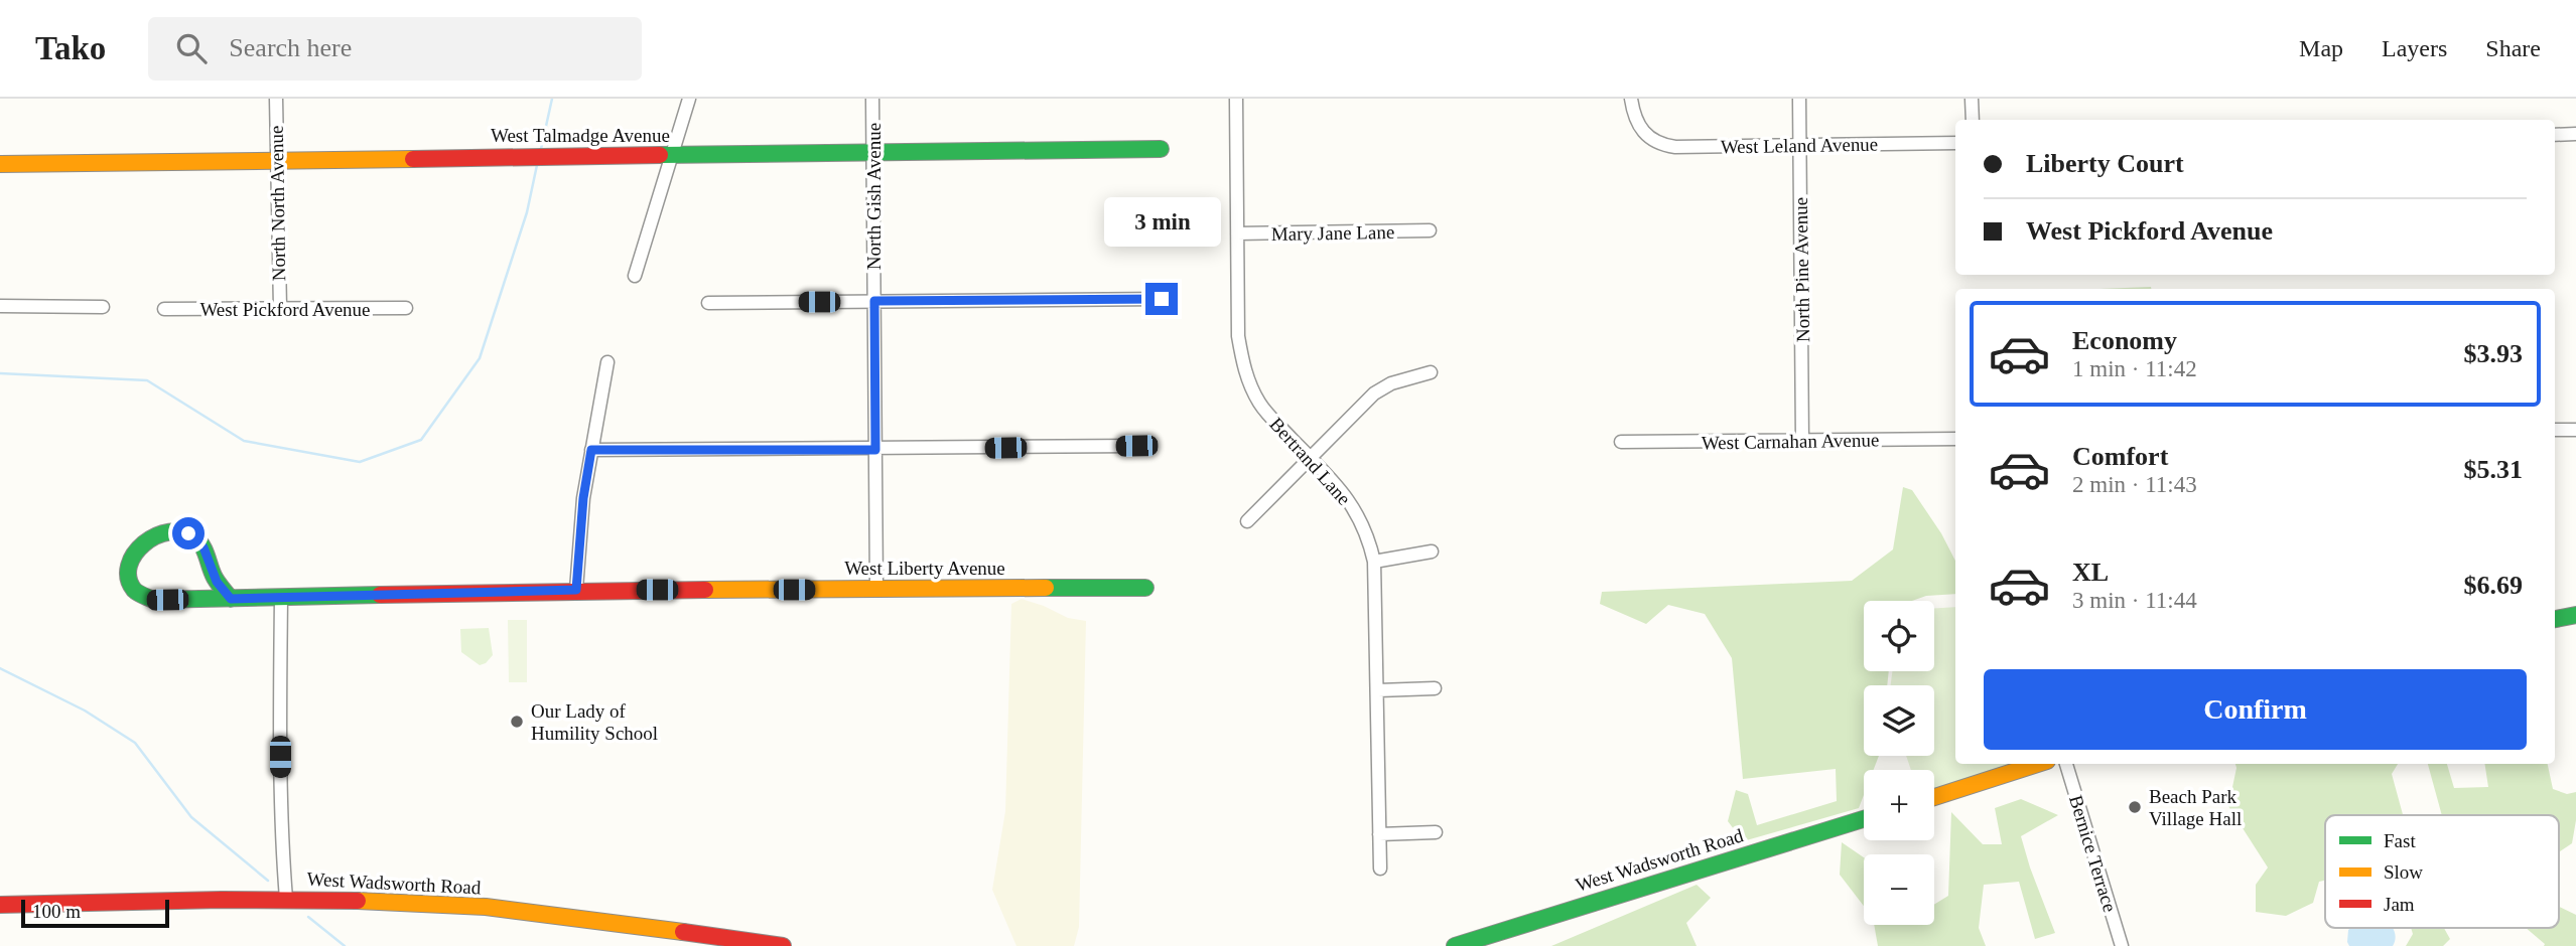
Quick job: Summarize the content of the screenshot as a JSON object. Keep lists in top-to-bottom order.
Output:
{
  "streets": {
    "street": [
      "West Talmadge Avenue",
      "West Leland Avenue",
      "North Gish Avenue",
      "North North Avenue",
      "Mary Jane Lane",
      "North Pine Avenue",
      "West Pickford Avenue",
      "West Carnahan Avenue",
      "Bertrand Lane",
      "West Liberty Avenue",
      "Bernice Terrace",
      "West Wadsworth Road"
    ]
  },
  "crossings": [
    ["West Talmadge Avenue", "North Gish Avenue"],
    ["West Talmadge Avenue", "North North Avenue"],
    ["West Leland Avenue", "North Pine Avenue"],
    ["North Gish Avenue", "West Liberty Avenue"],
    ["North North Avenue", "West Pickford Avenue"],
    ["Mary Jane Lane", "Bertrand Lane"],
    ["North Pine Avenue", "West Carnahan Avenue"]
  ],
  "places": ["Our Lady of Humility School", "Beach Park Village Hall"],
  "legend": ["Fast", "Slow", "Jam"],
  "scale_bar": "100 m",
  "page": {
    "header": "Tako",
    "search": "Search here",
    "nav": ["Map", "Layers", "Share"],
    "banner": ["Liberty Court", "West Pickford Avenue"],
    "bubble": "3 min",
    "list": [
      {
        "name": "Economy",
        "note": "1 min · 11:42",
        "value": "$3.93"
      },
      {
        "name": "Comfort",
        "note": "2 min · 11:43",
        "value": "$5.31"
      },
      {
        "name": "XL",
        "note": "3 min · 11:44",
        "value": "$6.69"
      }
    ],
    "map_buttons": ["+", "−"],
    "buttons": "Confirm",
    "scale": "100 m"
  }
}
